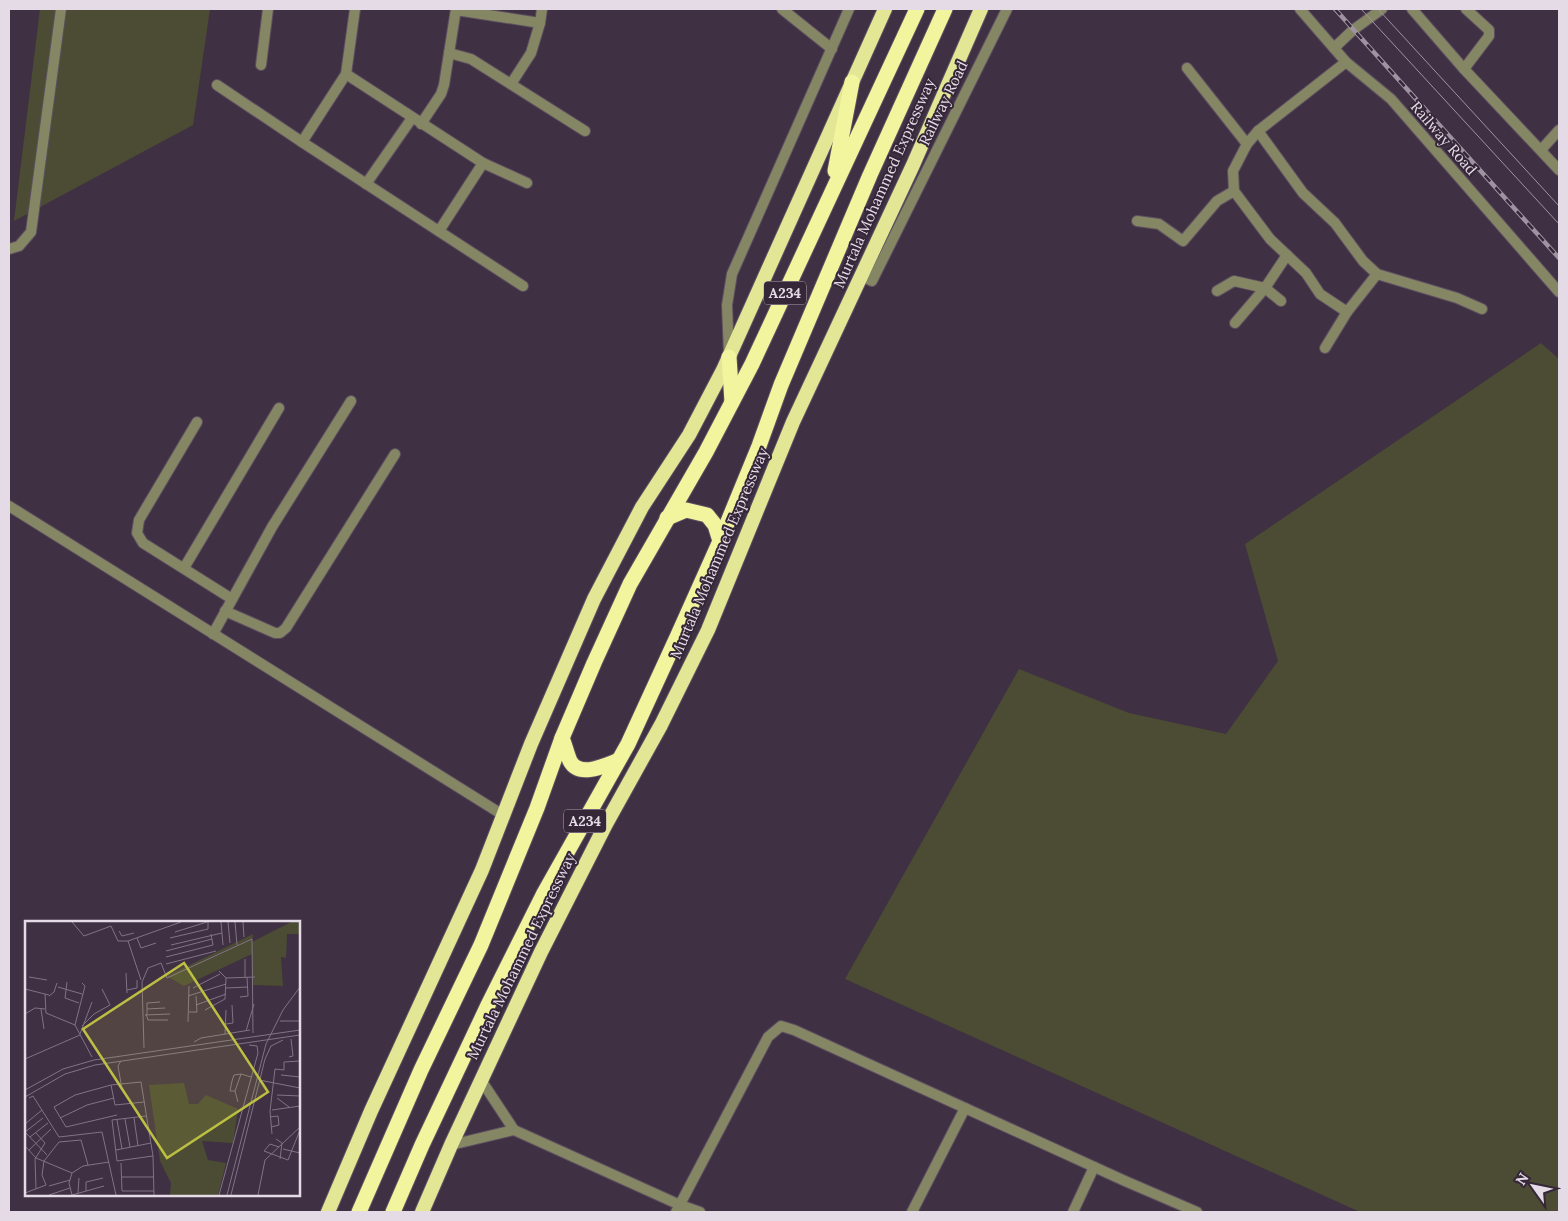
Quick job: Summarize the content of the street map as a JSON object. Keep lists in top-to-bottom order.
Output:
{
  "streets": {
    "highway": ["Murtala Mohammed Expressway", "A234"],
    "street": ["Railway Road"]
  },
  "crossings": [
    ["Railway Road", "Murtala Mohammed Expressway"]
  ],
  "north": "top left"
}
